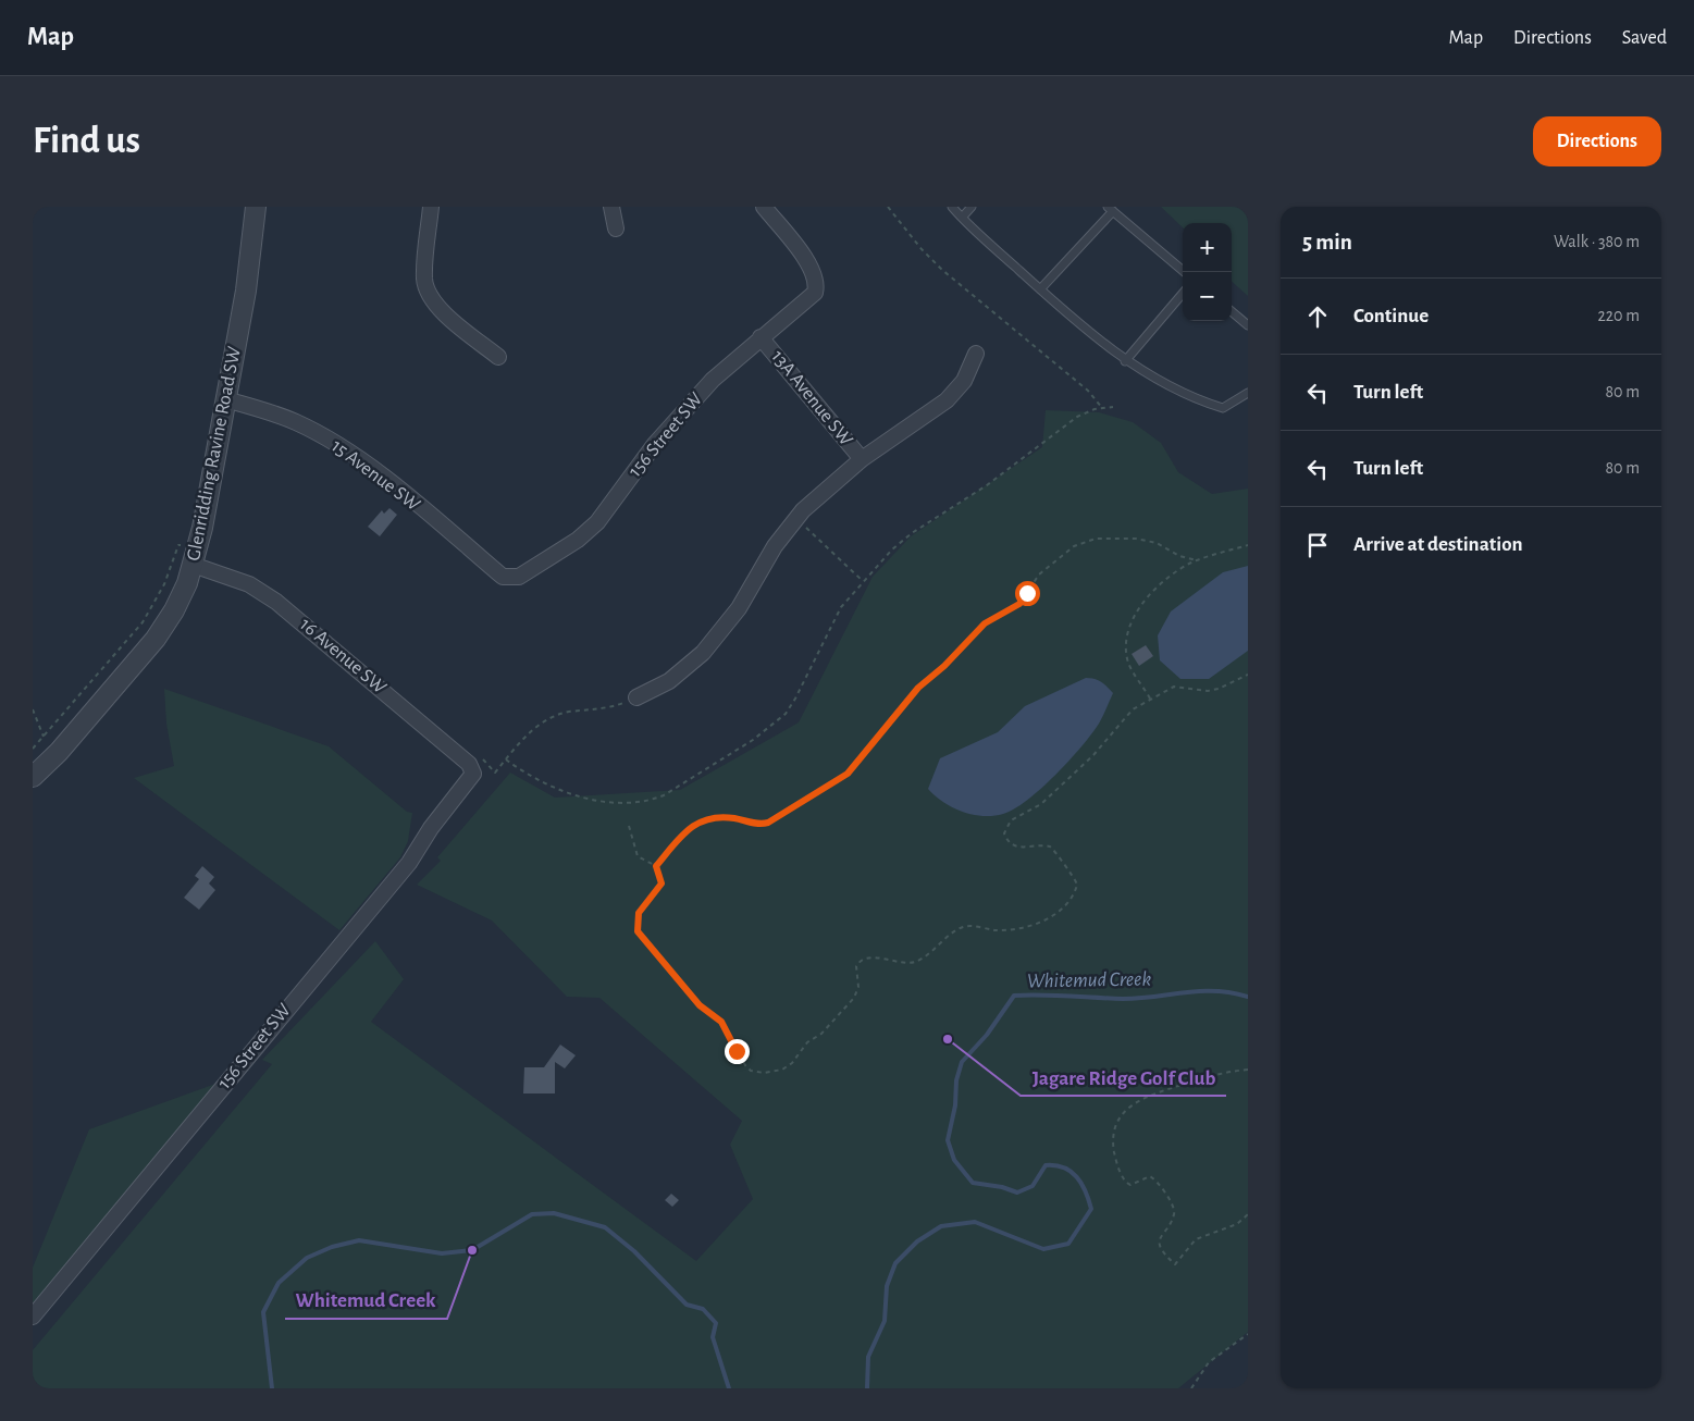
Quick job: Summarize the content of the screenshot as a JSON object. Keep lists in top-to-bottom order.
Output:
{
  "streets": {
    "street": [
      "13A Avenue SW",
      "156 Street SW",
      "Glenridding Ravine Road SW",
      "15 Avenue SW",
      "16 Avenue SW"
    ]
  },
  "crossings": [
    ["13A Avenue SW", "156 Street SW"],
    ["156 Street SW", "15 Avenue SW"],
    ["156 Street SW", "16 Avenue SW"],
    ["Glenridding Ravine Road SW", "15 Avenue SW"],
    ["Glenridding Ravine Road SW", "16 Avenue SW"]
  ],
  "water": ["Whitemud Creek"],
  "places": ["Jagare Ridge Golf Club", "Whitemud Creek"],
  "page": {
    "header": "Map",
    "nav": ["Map", "Directions", "Saved"],
    "buttons": "Directions",
    "title": "Find us",
    "heading": ["5 min", "Walk · 380 m"],
    "map_buttons": ["+", "−"],
    "list": [
      ["Continue", "220 m"],
      ["Turn left", "80 m"],
      ["Turn left", "80 m"],
      "Arrive at destination"
    ]
  }
}
